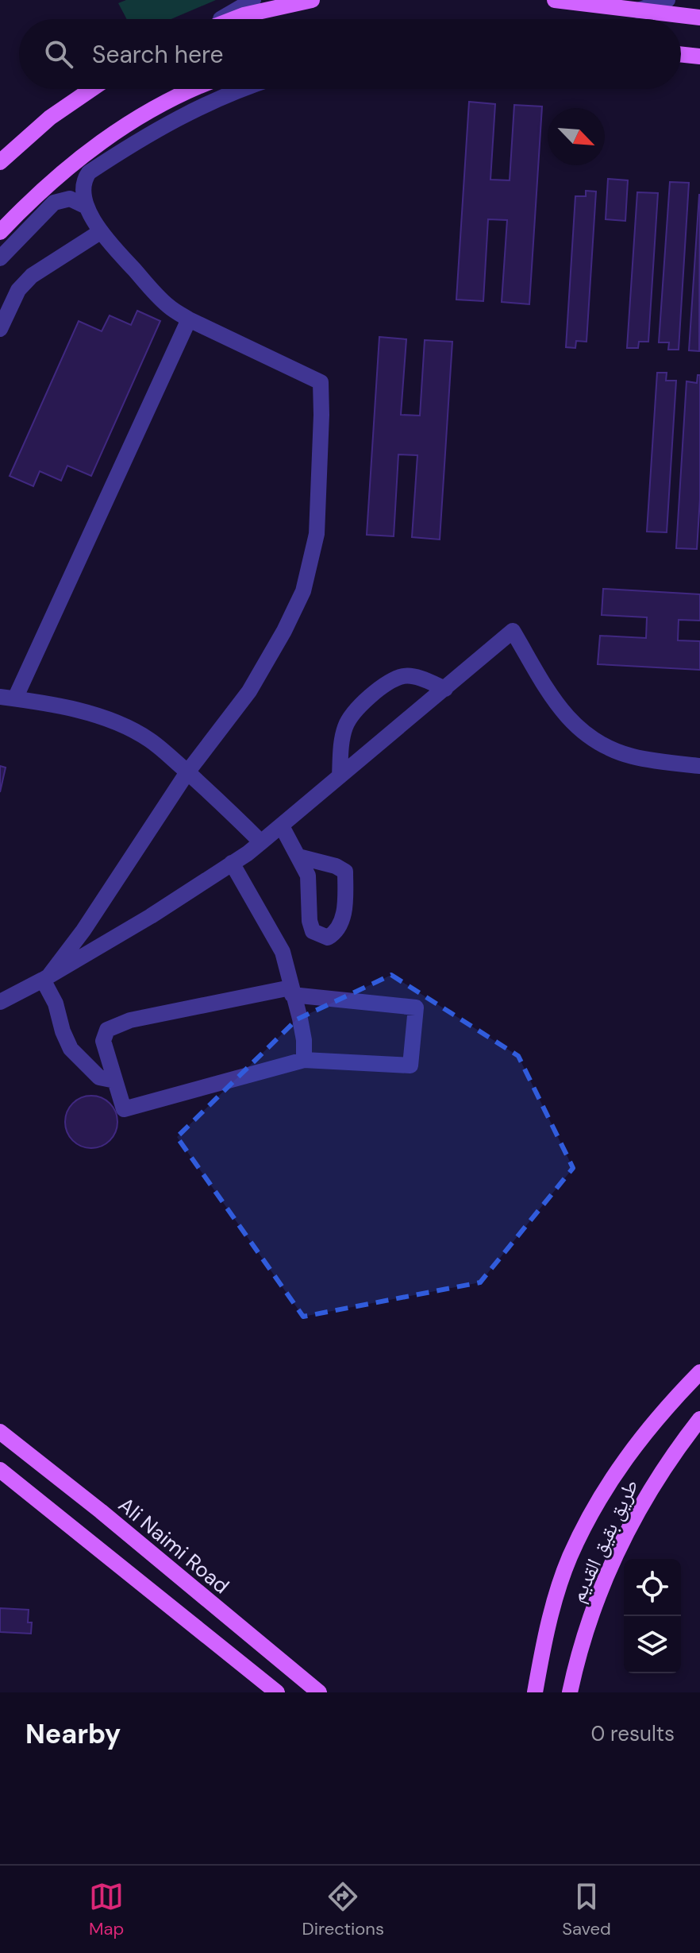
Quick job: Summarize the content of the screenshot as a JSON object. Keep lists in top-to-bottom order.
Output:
{
  "streets": {
    "main road": ["طريق بقيق القديم", "Ali Naimi Road"]
  },
  "north": "bottom right",
  "page": {
    "search": "Search here",
    "heading": ["Nearby", "0 results"],
    "nav": ["Map", "Directions", "Saved"]
  }
}
